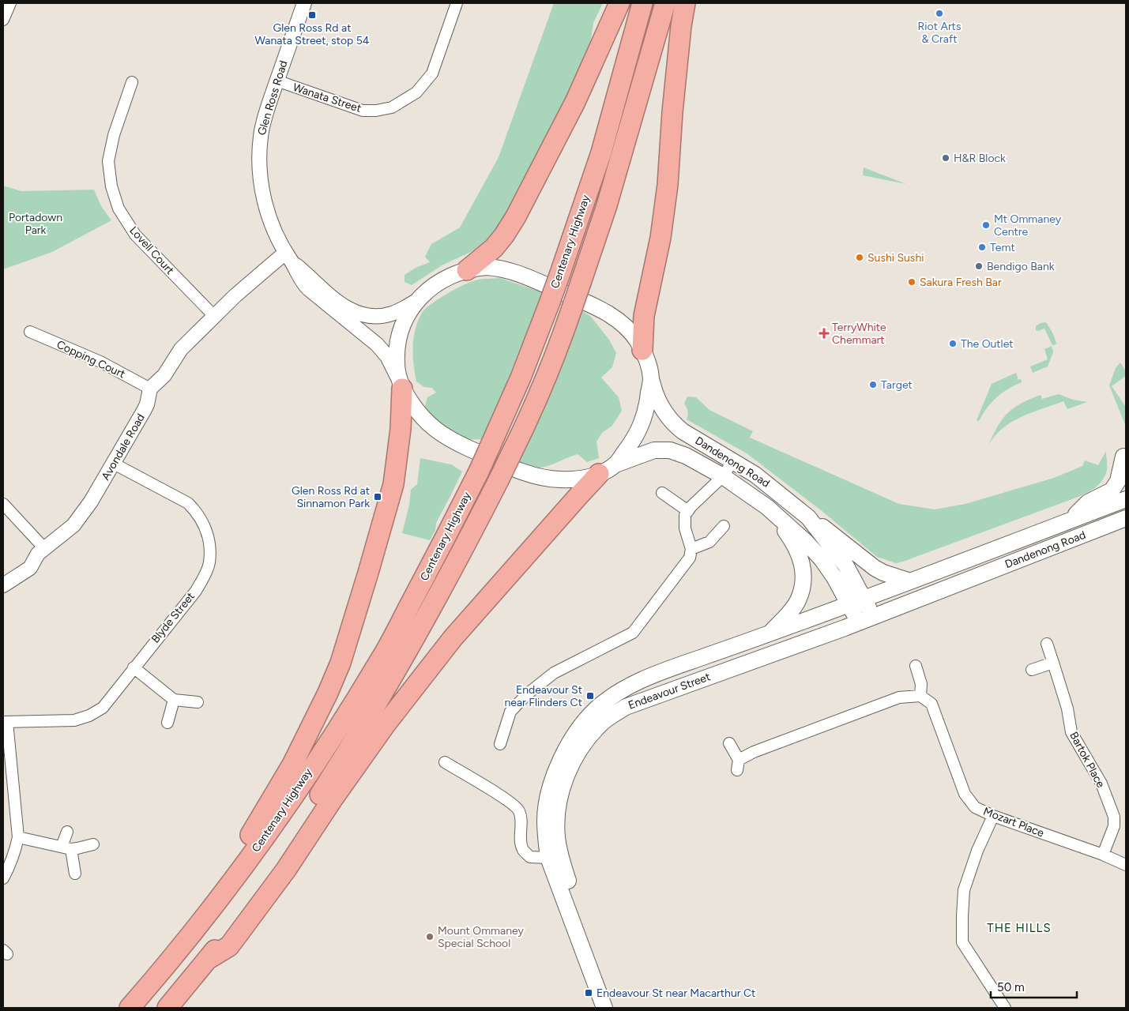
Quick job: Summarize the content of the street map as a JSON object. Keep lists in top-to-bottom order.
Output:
{
  "streets": {
    "highway": ["Centenary Highway"],
    "main road": ["Dandenong Road", "Endeavour Street"],
    "street": [
      "Glen Ross Road",
      "Wanata Street",
      "Lovell Court",
      "Copping Court",
      "Avondale Road",
      "Blyde Street",
      "Bartok Place",
      "Mozart Place"
    ]
  },
  "crossings": [
    ["Glen Ross Road", "Wanata Street"],
    ["Glen Ross Road", "Dandenong Road"],
    ["Copping Court", "Avondale Road"],
    ["Avondale Road", "Blyde Street"],
    ["Dandenong Road", "Endeavour Street"],
    ["Bartok Place", "Mozart Place"]
  ],
  "districts": ["THE HILLS"],
  "parks": ["Portadown Park"],
  "places": {
    "other": [
      "Riot Arts & Craft",
      "H&R Block",
      "Mt Ommaney Centre",
      "Temt",
      "Sushi Sushi",
      "Bendigo Bank",
      "Sakura Fresh Bar",
      "The Outlet",
      "Target",
      "Mount Ommaney Special School"
    ],
    "transit": [
      "Glen Ross Rd at Wanata Street, stop 54",
      "Glen Ross Rd at Sinnamon Park",
      "Endeavour St near Flinders Ct",
      "Endeavour St near Macarthur Ct"
    ],
    "health": ["TerryWhite Chemmart"]
  },
  "scale_bar": "50 m"
}
